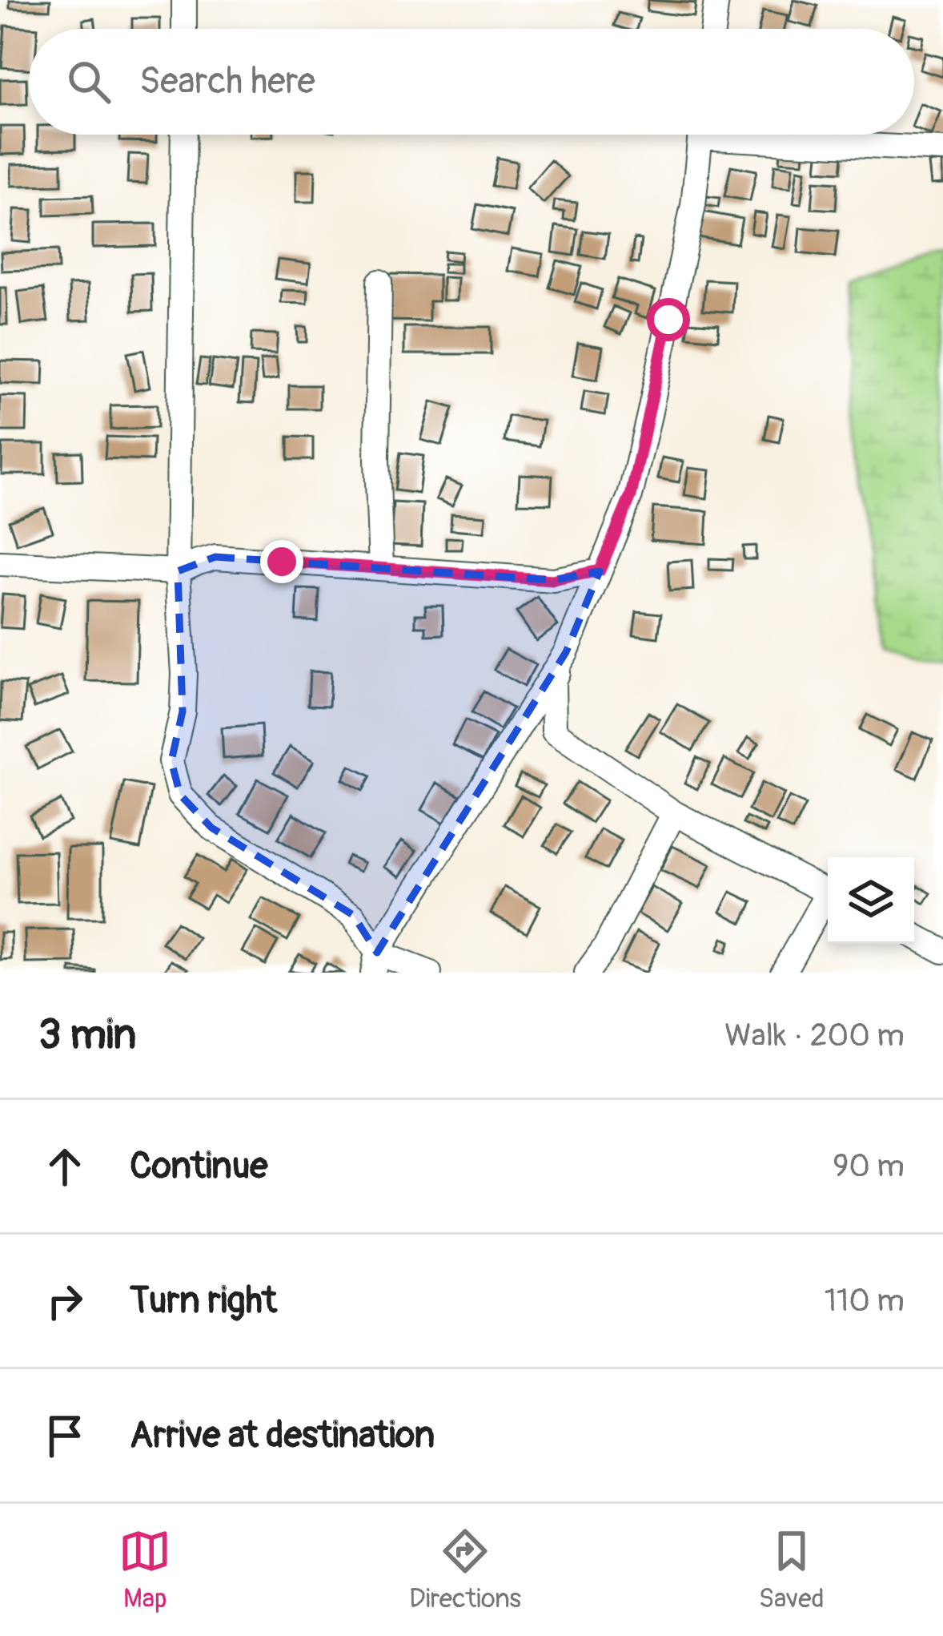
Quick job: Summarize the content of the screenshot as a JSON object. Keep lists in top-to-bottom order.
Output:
{
  "page": {
    "search": "Search here",
    "heading": ["3 min", "Walk · 200 m"],
    "list": [
      ["Continue", "90 m"],
      ["Turn right", "110 m"],
      "Arrive at destination"
    ],
    "nav": ["Map", "Directions", "Saved"]
  }
}
